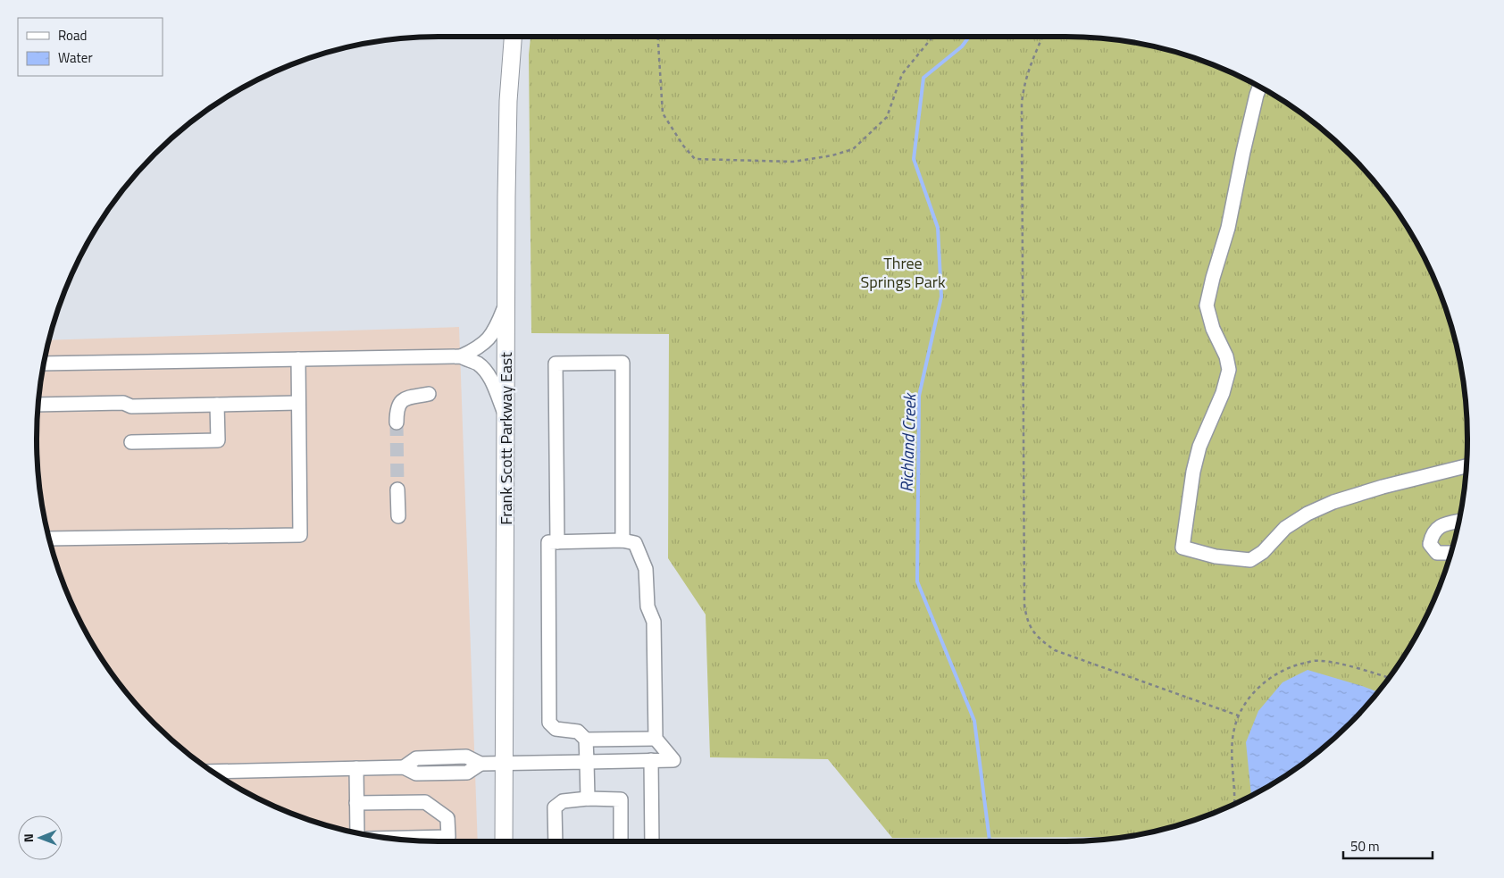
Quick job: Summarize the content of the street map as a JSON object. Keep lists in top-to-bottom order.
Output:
{
  "streets": {
    "main road": ["Frank Scott Parkway East"]
  },
  "water": ["Richland Creek"],
  "parks": ["Three Springs Park"],
  "legend": ["Road", "Water"],
  "scale_bar": "50 m",
  "north": "left"
}
